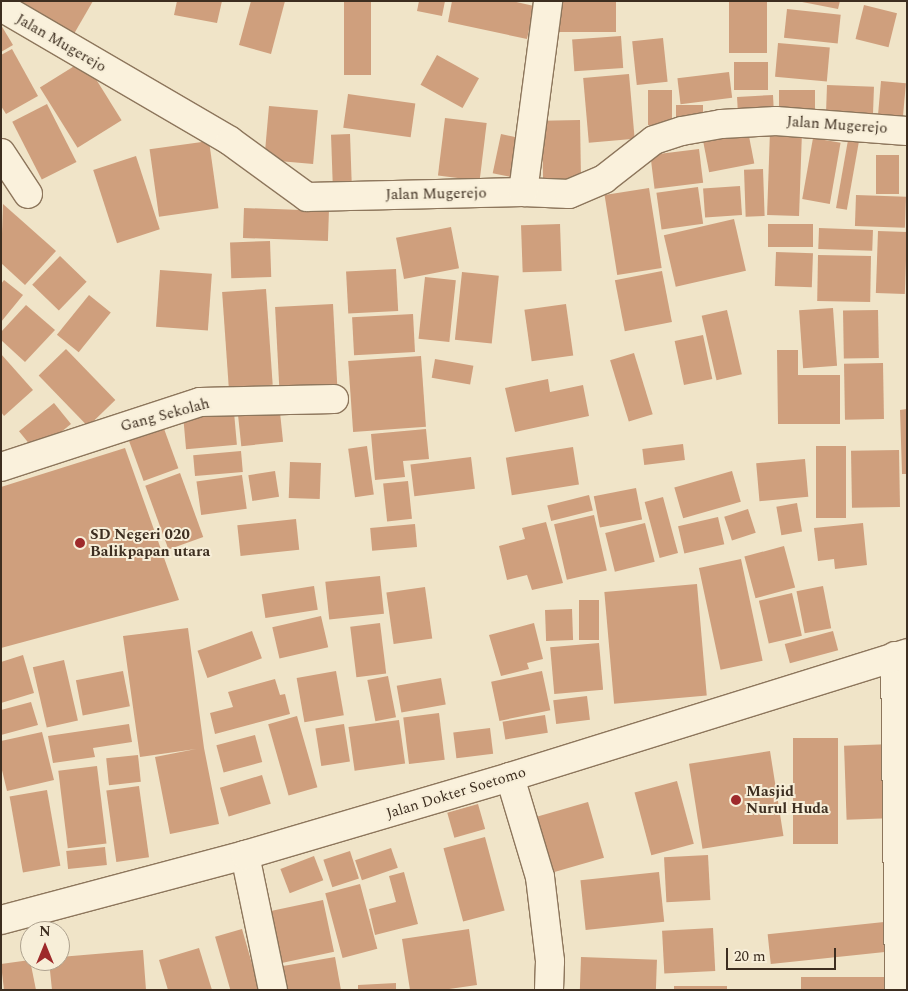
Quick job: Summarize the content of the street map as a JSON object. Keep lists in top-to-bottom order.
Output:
{
  "streets": {
    "street": ["Jalan Mugerejo", "Gang Sekolah", "Jalan Dokter Soetomo"]
  },
  "places": ["SD Negeri 020 Balikpapan utara", "Masjid Nurul Huda"],
  "scale_bar": "20 m",
  "north": "top"
}
